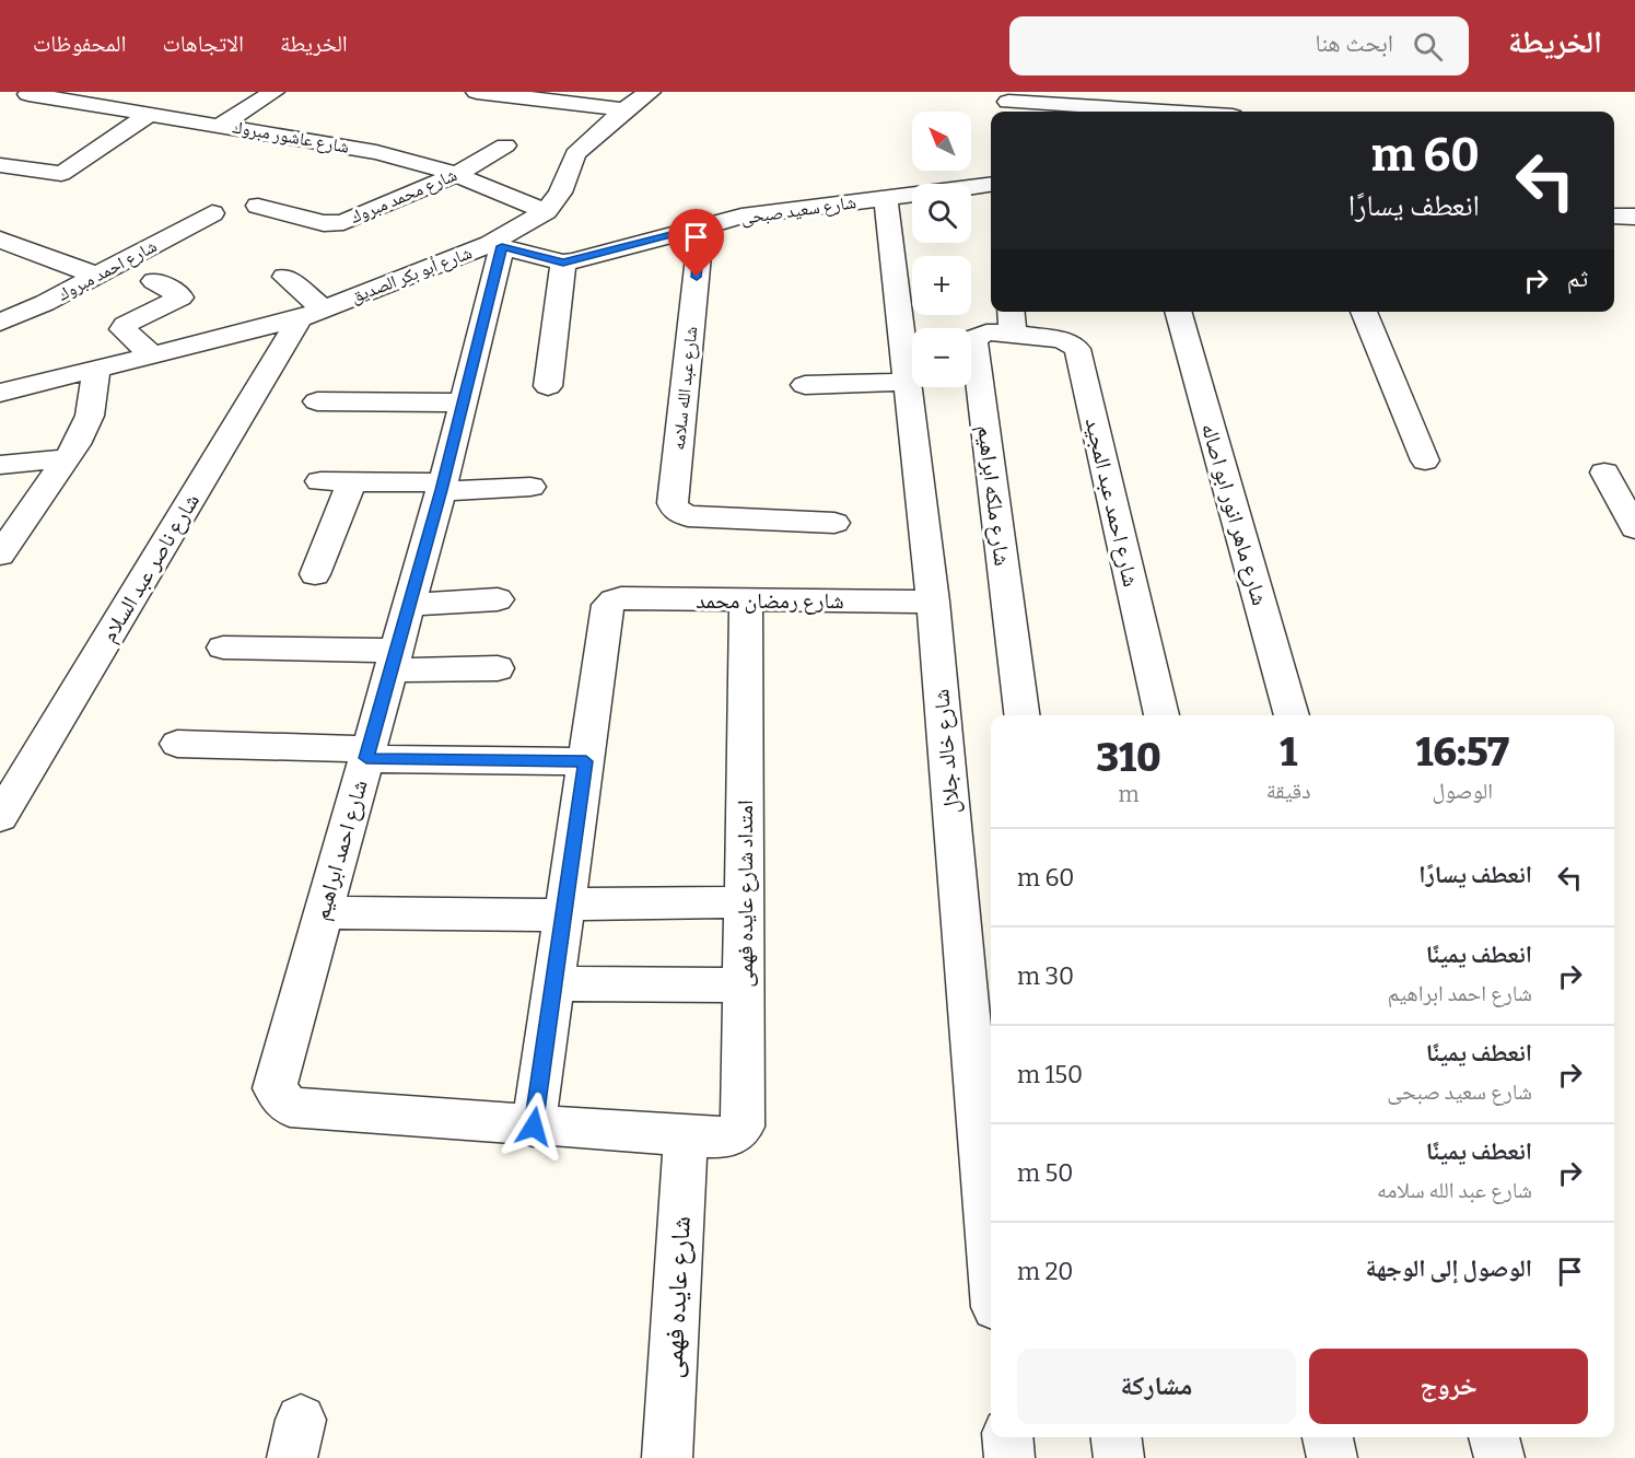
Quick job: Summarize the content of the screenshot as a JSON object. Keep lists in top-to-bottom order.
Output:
{
  "streets": {
    "street": [
      "شارع عاشور مبروك",
      "شارع محمد مبروك",
      "شارع سعيد صبحى",
      "شارع احمد مبروك",
      "شارع أبو بكر الصديق",
      "شارع عبد الله سلامه",
      "شارع ملكه ابراهيم",
      "شارع احمد عبد المجيد",
      "شارع ماهر انور ابو اصاله",
      "شارع ناصر عبد السلام",
      "شارع رمضان محمد",
      "شارع خالد جلال",
      "شارع احمد ابراهيم",
      "امتداد شارع عايده فهمى",
      "شارع عايده فهمى"
    ]
  },
  "crossings": [
    ["شارع عاشور مبروك", "شارع محمد مبروك"],
    ["شارع عاشور مبروك", "شارع أبو بكر الصديق"],
    ["شارع سعيد صبحى", "شارع أبو بكر الصديق"],
    ["شارع سعيد صبحى", "شارع عبد الله سلامه"],
    ["شارع سعيد صبحى", "شارع خالد جلال"],
    ["شارع سعيد صبحى", "شارع احمد ابراهيم"],
    ["شارع أبو بكر الصديق", "شارع ناصر عبد السلام"],
    ["شارع أبو بكر الصديق", "شارع احمد ابراهيم"],
    ["شارع ملكه ابراهيم", "شارع احمد عبد المجيد"],
    ["شارع رمضان محمد", "شارع خالد جلال"],
    ["شارع رمضان محمد", "امتداد شارع عايده فهمى"],
    ["امتداد شارع عايده فهمى", "شارع عايده فهمى"]
  ],
  "north": "top left",
  "page": {
    "header": "الخريطة",
    "search": "ابحث هنا",
    "nav": ["الخريطة", "الاتجاهات", "المحفوظات"],
    "map_buttons": ["+", "−"],
    "turn": ["60 m", "انعطف يسارًا"],
    "then": "ثم",
    "eta": [
      "16:57",
      "الوصول",
      "1",
      "دقيقة",
      "310",
      "m"
    ],
    "list": [
      {
        "name": "انعطف يسارًا",
        "value": "60 m"
      },
      {
        "name": "انعطف يمينًا",
        "note": "شارع احمد ابراهيم",
        "value": "30 m"
      },
      {
        "name": "انعطف يمينًا",
        "note": "شارع سعيد صبحى",
        "value": "150 m"
      },
      {
        "name": "انعطف يمينًا",
        "note": "شارع عبد الله سلامه",
        "value": "50 m"
      },
      {
        "name": "الوصول إلى الوجهة",
        "value": "20 m"
      }
    ],
    "buttons": ["خروج", "مشاركة"]
  }
}
